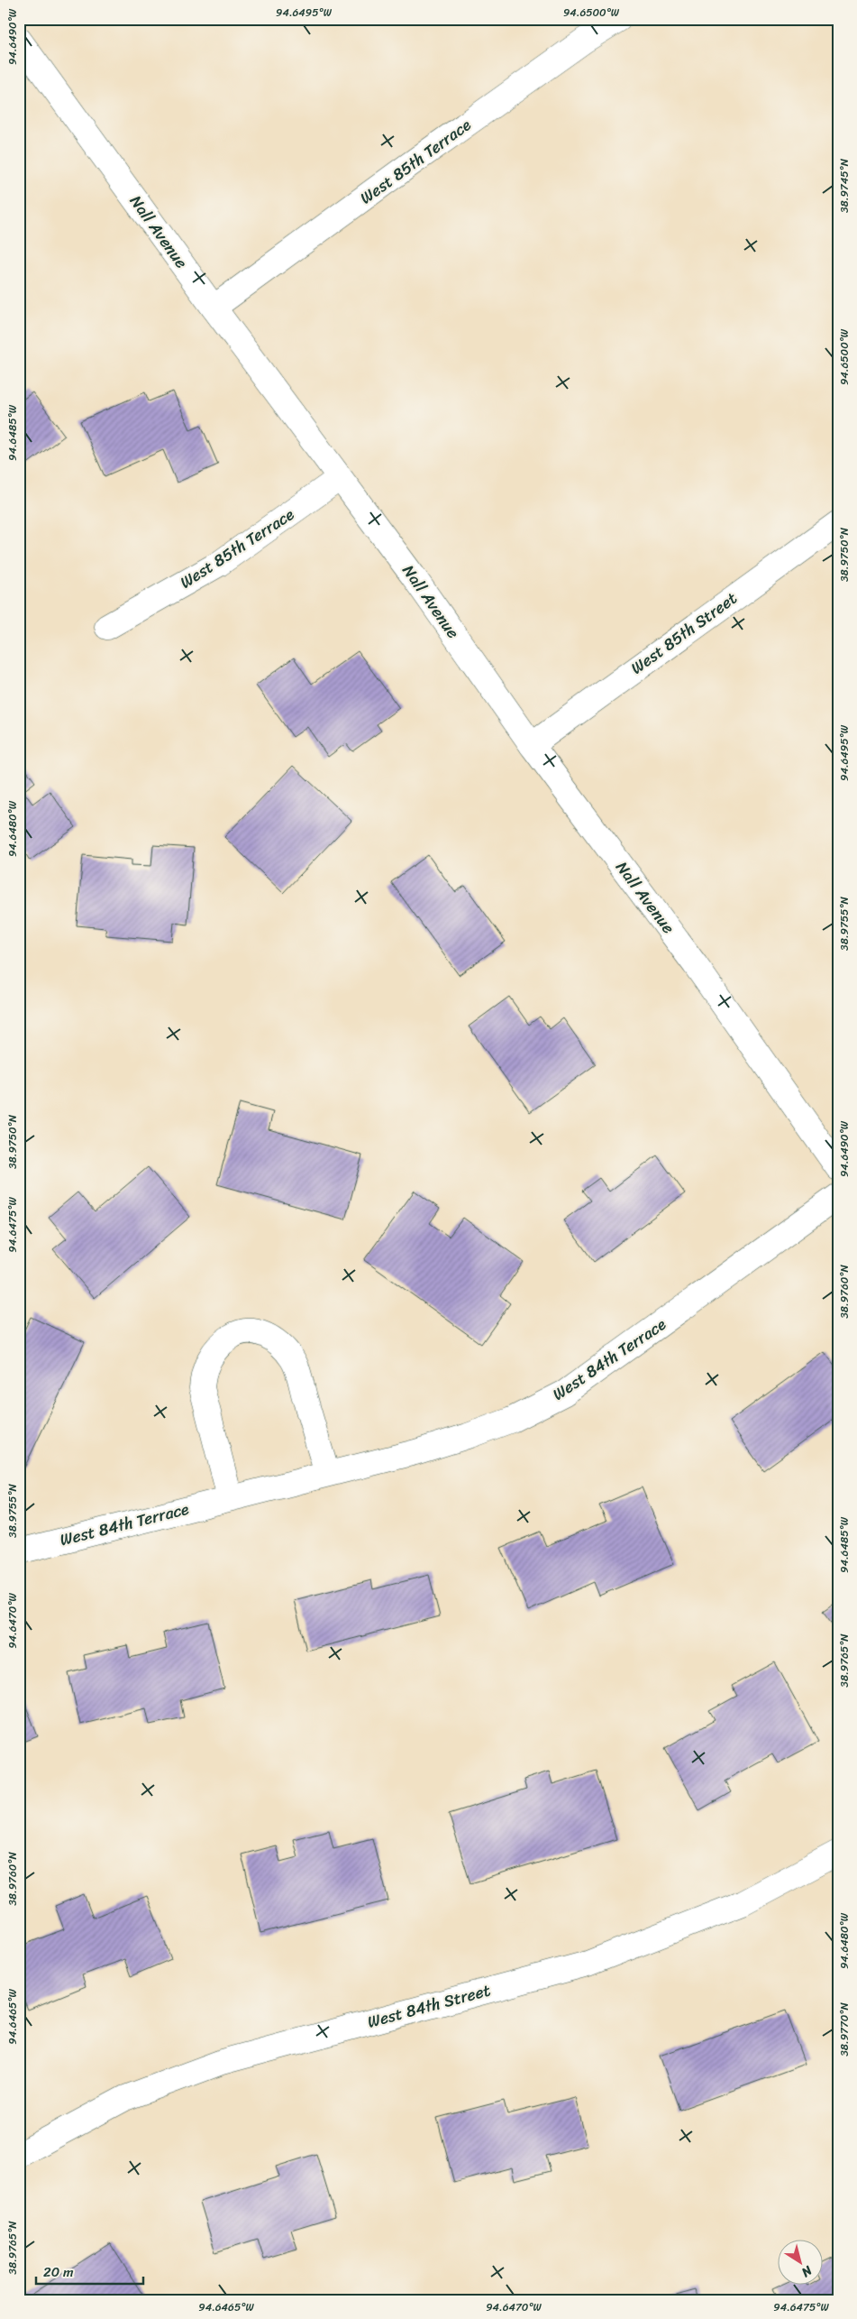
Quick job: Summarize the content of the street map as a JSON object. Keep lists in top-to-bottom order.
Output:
{
  "streets": {
    "street": [
      "West 85th Terrace",
      "Nall Avenue",
      "West 85th Street",
      "West 84th Terrace",
      "West 84th Street"
    ]
  },
  "crossings": [
    ["West 85th Terrace", "Nall Avenue"],
    ["Nall Avenue", "West 85th Street"]
  ],
  "scale_bar": "20 m",
  "north": "bottom right",
  "coordinates": [
    "94.6495°W",
    "94.6500°W",
    "94.6490°W",
    "38.9745°N",
    "94.6485°W",
    "38.9750°N",
    "94.6480°W",
    "38.9755°N",
    "94.6475°W",
    "38.9760°N",
    "94.6470°W",
    "38.9765°N",
    "94.6465°W",
    "38.9770°N"
  ]
}
